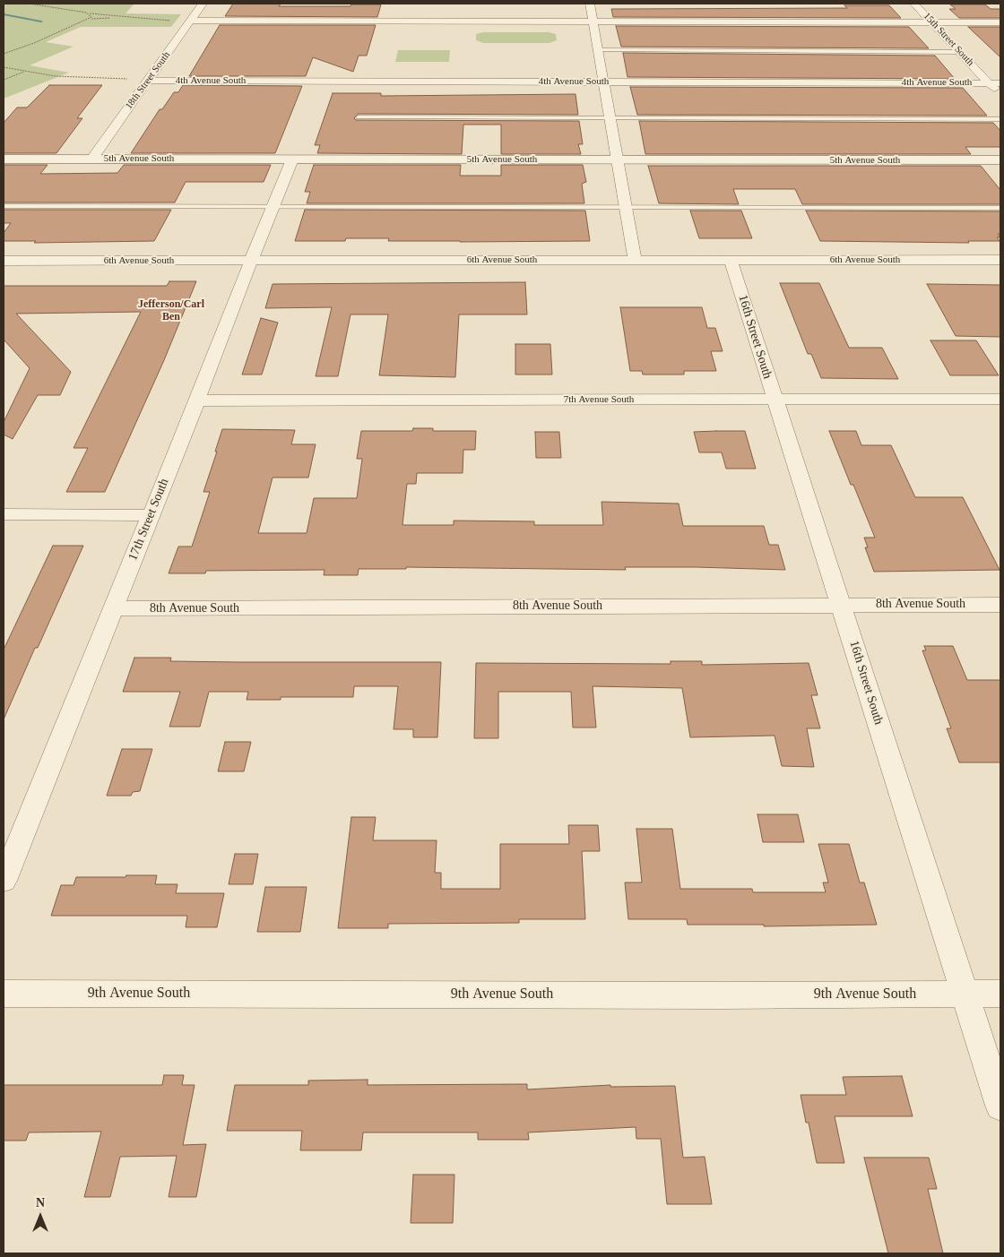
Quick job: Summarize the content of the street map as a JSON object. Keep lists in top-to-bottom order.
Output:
{
  "streets": {
    "street": [
      "15th Street South",
      "18th Street South",
      "4th Avenue South",
      "5th Avenue South",
      "6th Avenue South",
      "16th Street South",
      "7th Avenue South",
      "17th Street South",
      "8th Avenue South",
      "9th Avenue South"
    ]
  },
  "crossings": [
    ["15th Street South", "4th Avenue South"],
    ["18th Street South", "4th Avenue South"],
    ["18th Street South", "5th Avenue South"],
    ["5th Avenue South", "17th Street South"],
    ["6th Avenue South", "16th Street South"],
    ["6th Avenue South", "17th Street South"],
    ["16th Street South", "7th Avenue South"],
    ["16th Street South", "8th Avenue South"],
    ["16th Street South", "9th Avenue South"],
    ["7th Avenue South", "17th Street South"],
    ["17th Street South", "8th Avenue South"]
  ],
  "districts": ["Jefferson/Carl Ben"],
  "north": "top"
}
